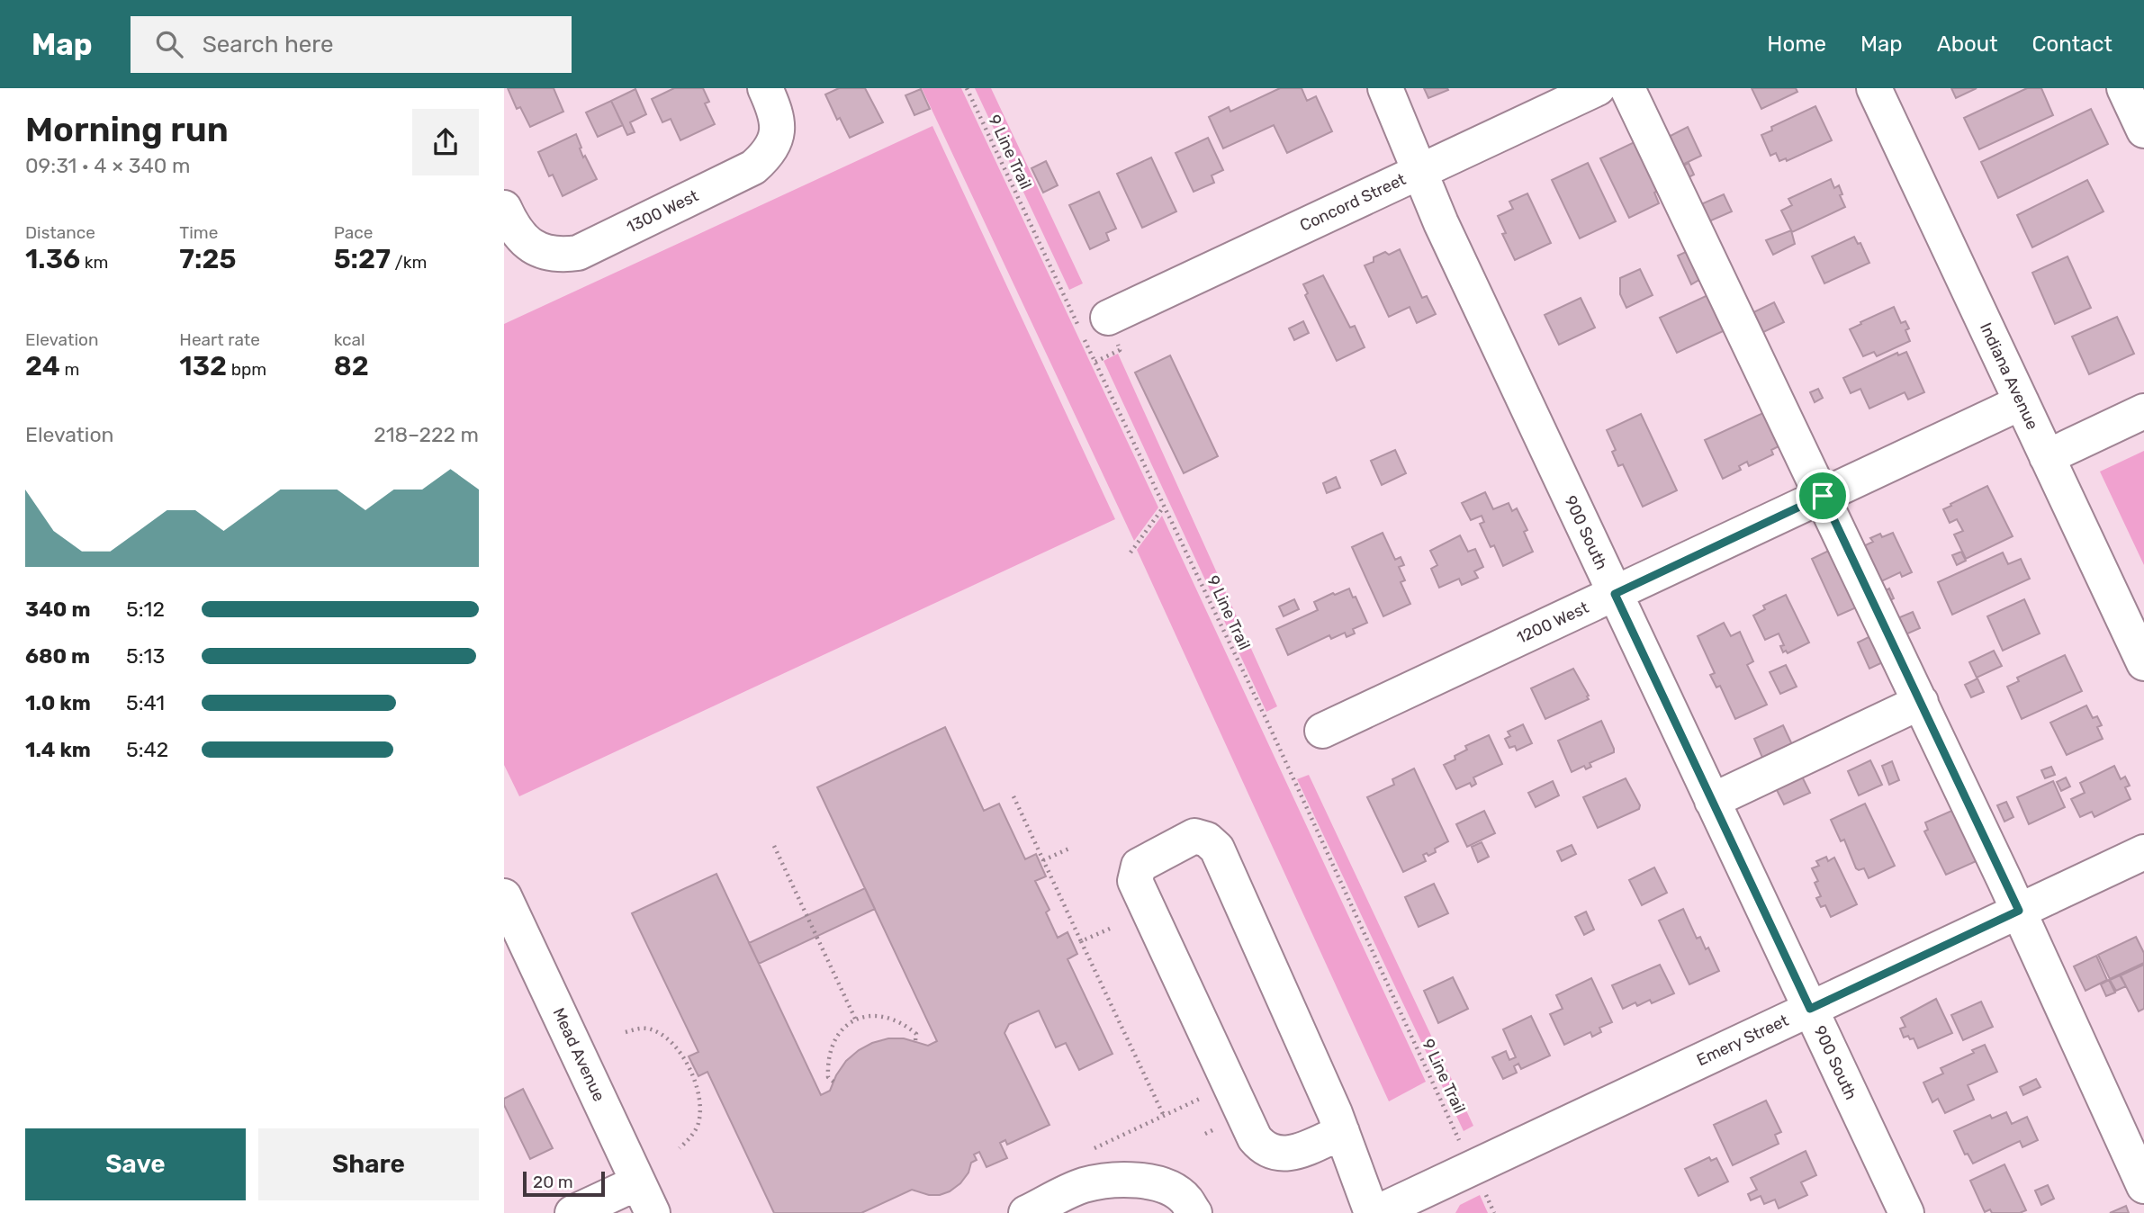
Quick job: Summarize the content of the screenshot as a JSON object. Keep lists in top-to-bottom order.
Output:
{
  "streets": {
    "street": [
      "Concord Street",
      "1300 West",
      "Indiana Avenue",
      "900 South",
      "1200 West",
      "Emery Street",
      "Mead Avenue"
    ],
    "path": ["9 Line Trail"]
  },
  "crossings": [
    ["Concord Street", "900 South"],
    ["Indiana Avenue", "1200 West"],
    ["900 South", "1200 West"],
    ["900 South", "Emery Street"]
  ],
  "scale_bar": "20 m",
  "page": {
    "header": "Map",
    "search": "Search here",
    "nav": [
      "Home",
      "Map",
      "About",
      "Contact"
    ],
    "heading": ["Morning run", "09:31 · 4 × 340 m"],
    "stats": [
      ["Distance", "1.36 km"],
      ["Time", "7:25"],
      ["Pace", "5:27 /km"],
      ["Elevation", "24 m"],
      ["Heart rate", "132 bpm"],
      ["kcal", "82"]
    ],
    "chart": ["Elevation", "218–222 m"],
    "list": [
      {
        "name": "340 m",
        "note": "5:12"
      },
      {
        "name": "680 m",
        "note": "5:13"
      },
      {
        "name": "1.0 km",
        "note": "5:41"
      },
      {
        "name": "1.4 km",
        "note": "5:42"
      }
    ],
    "buttons": ["Save", "Share"],
    "scale": "20 m"
  }
}
